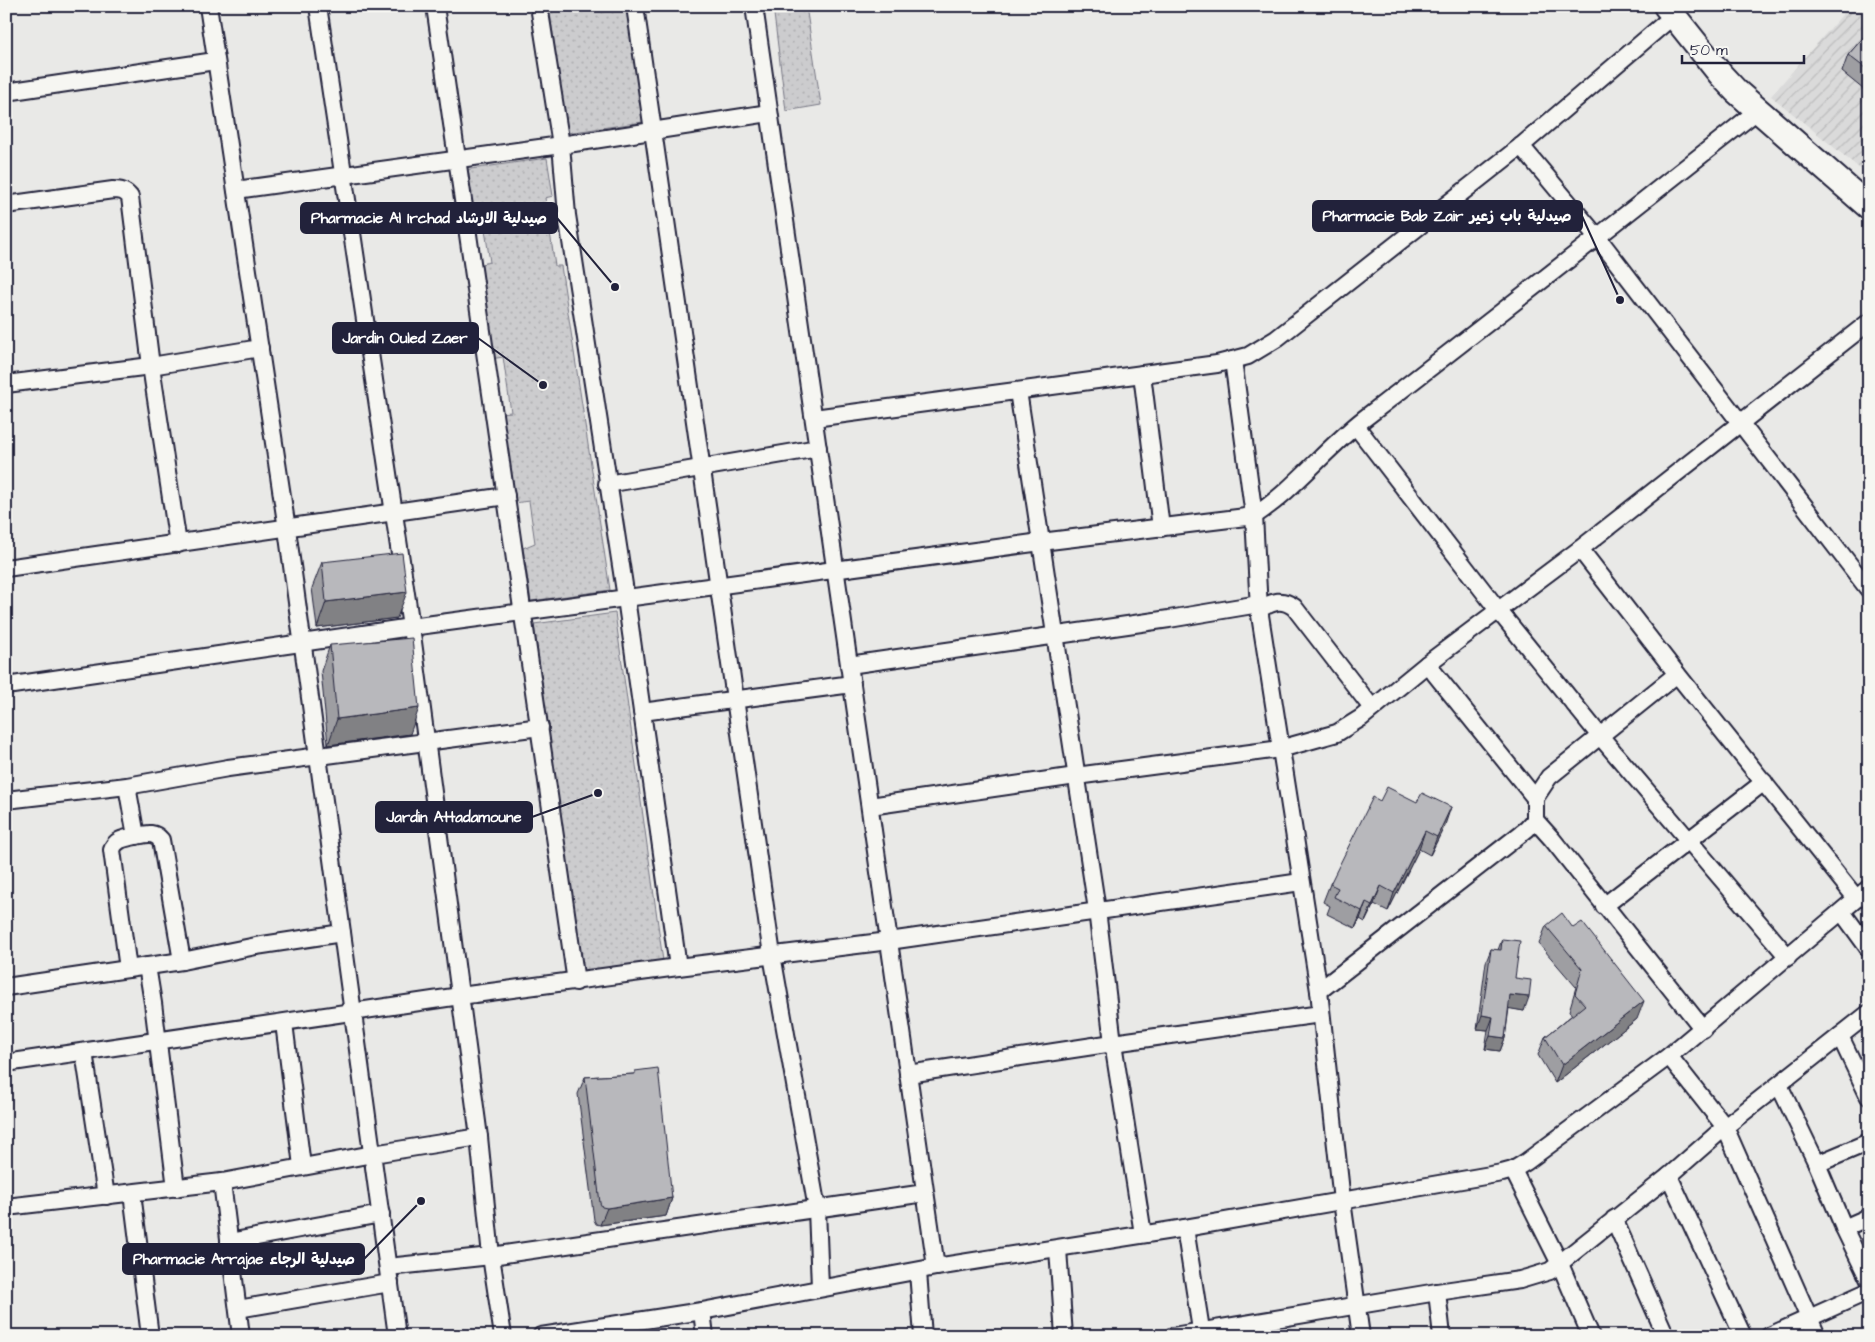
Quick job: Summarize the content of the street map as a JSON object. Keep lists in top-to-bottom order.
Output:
{
  "places": [
    "Pharmacie Al Irchad صيدلية الارشاد",
    "Pharmacie Bab Zair صيدلية باب زعير",
    "Jardin Ouled Zaer",
    "Jardin Attadamoune",
    "Pharmacie Arrajae صيدلية الرجاء"
  ],
  "scale_bar": "50 m"
}
